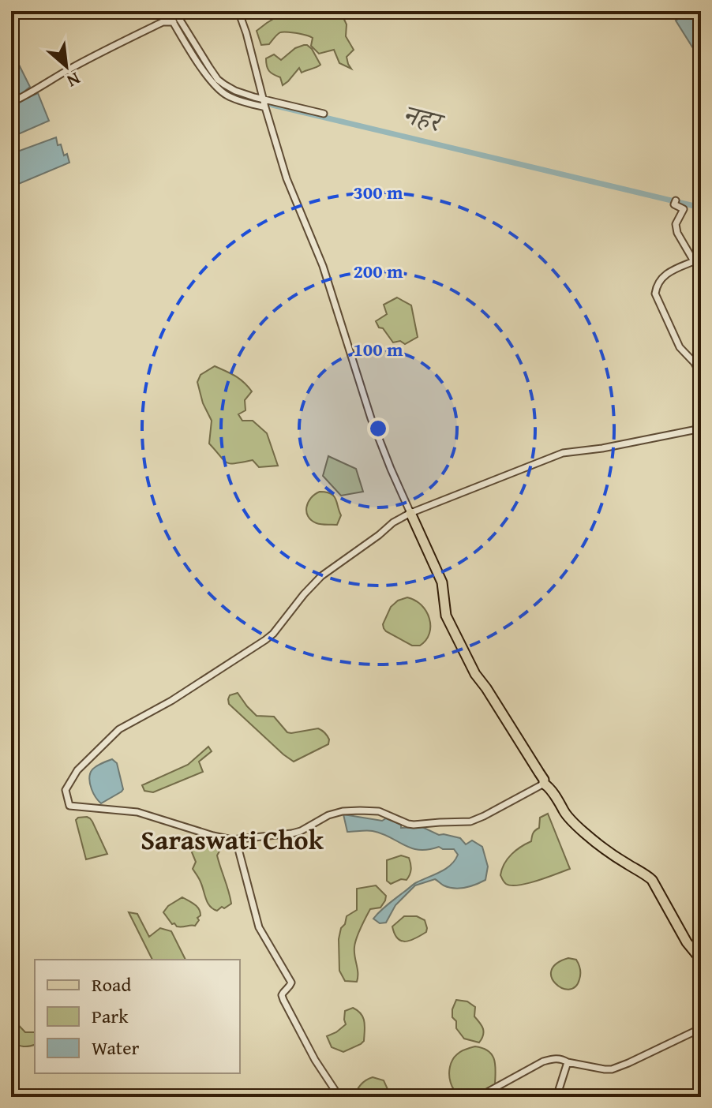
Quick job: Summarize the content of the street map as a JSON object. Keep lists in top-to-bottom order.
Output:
{
  "districts": ["Saraswati Chok"],
  "water": ["नहर"],
  "legend": ["Road", "Park", "Water"],
  "north": "bottom right",
  "rings": ["300 m", "200 m", "100 m"]
}
